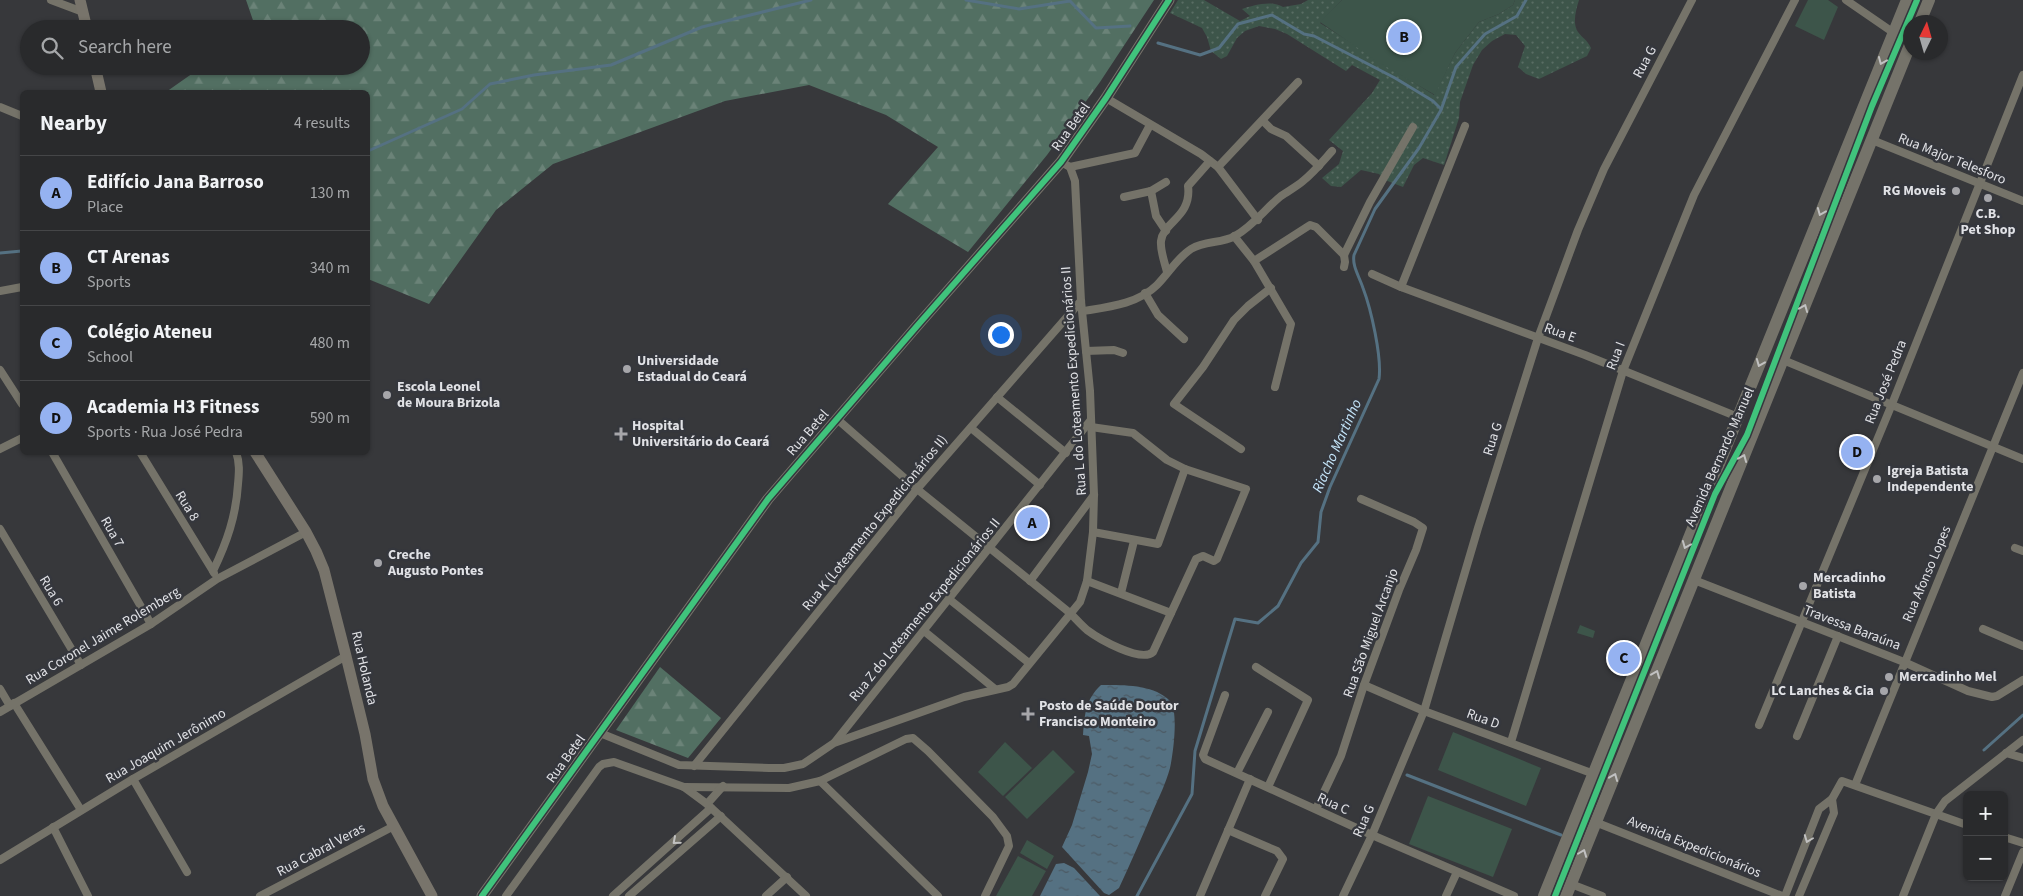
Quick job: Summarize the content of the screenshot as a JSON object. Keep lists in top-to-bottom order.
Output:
{
  "streets": {
    "main road": ["Avenida Bernardo Manuel"],
    "street": [
      "Rua G",
      "Rua Betel",
      "Rua Major Telesforo",
      "Rua E",
      "Rua I",
      "Rua L do Loteamento Expedicionários II",
      "Rua José Pedra",
      "Rua 8",
      "Rua K (Loteamento Expedicionários II)",
      "Rua 7",
      "Rua Afonso Lopes",
      "Rua 6",
      "Rua Z do Loteamento Expedicionários II",
      "Travessa Baraúna",
      "Rua São Miguel Arcanjo",
      "Rua Coronel Jaime Rolemberg",
      "Rua Holanda",
      "Rua D",
      "Rua Joaquim Jerônimo",
      "Rua C",
      "Avenida Expedicionários",
      "Rua Cabral Veras"
    ]
  },
  "crossings": [
    ["Rua G", "Rua E"],
    ["Rua G", "Rua D"],
    ["Rua G", "Rua C"],
    ["Rua Betel", "Rua L do Loteamento Expedicionários II"],
    ["Rua Major Telesforo", "Rua José Pedra"],
    ["Rua Major Telesforo", "Avenida Bernardo Manuel"],
    ["Rua E", "Rua I"],
    ["Rua E", "Avenida Bernardo Manuel"],
    ["Rua I", "Rua D"],
    ["Rua L do Loteamento Expedicionários II", "Rua K (Loteamento Expedicionários II)"],
    ["Rua L do Loteamento Expedicionários II", "Rua Z do Loteamento Expedicionários II"],
    ["Rua José Pedra", "Travessa Baraúna"],
    ["Avenida Bernardo Manuel", "Travessa Baraúna"],
    ["Avenida Bernardo Manuel", "Rua D"],
    ["Avenida Bernardo Manuel", "Avenida Expedicionários"],
    ["Rua 7", "Rua Coronel Jaime Rolemberg"],
    ["Rua Afonso Lopes", "Travessa Baraúna"],
    ["Rua 6", "Rua Coronel Jaime Rolemberg"],
    ["Rua São Miguel Arcanjo", "Rua D"],
    ["Rua São Miguel Arcanjo", "Rua C"],
    ["Rua Coronel Jaime Rolemberg", "Rua Holanda"],
    ["Rua Holanda", "Rua Joaquim Jerônimo"],
    ["Rua Holanda", "Rua Cabral Veras"]
  ],
  "water": ["Riacho Martinho"],
  "places": {
    "other": [
      "RG Moveis",
      "C.B. Pet Shop",
      "Universidade Estadual do Ceará",
      "Escola Leonel de Moura Brizola",
      "Igreja Batista Independente",
      "Creche Augusto Pontes",
      "Mercadinho Batista",
      "Mercadinho Mel",
      "LC Lanches & Cia"
    ],
    "health": ["Hospital Universitário do Ceará", "Posto de Saúde Doutor Francisco Monteiro"]
  },
  "north": "top",
  "page": {
    "pins": [
      "B",
      "D",
      "A",
      "C"
    ],
    "search": "Search here",
    "heading": ["Nearby", "4 results"],
    "list": [
      {
        "mark": "A",
        "name": "Edifício Jana Barroso",
        "note": "Place",
        "value": "130 m"
      },
      {
        "mark": "B",
        "name": "CT Arenas",
        "note": "Sports",
        "value": "340 m"
      },
      {
        "mark": "C",
        "name": "Colégio Ateneu",
        "note": "School",
        "value": "480 m"
      },
      {
        "mark": "D",
        "name": "Academia H3 Fitness",
        "note": "Sports · Rua José Pedra",
        "value": "590 m"
      }
    ],
    "map_buttons": ["+", "−"]
  }
}
